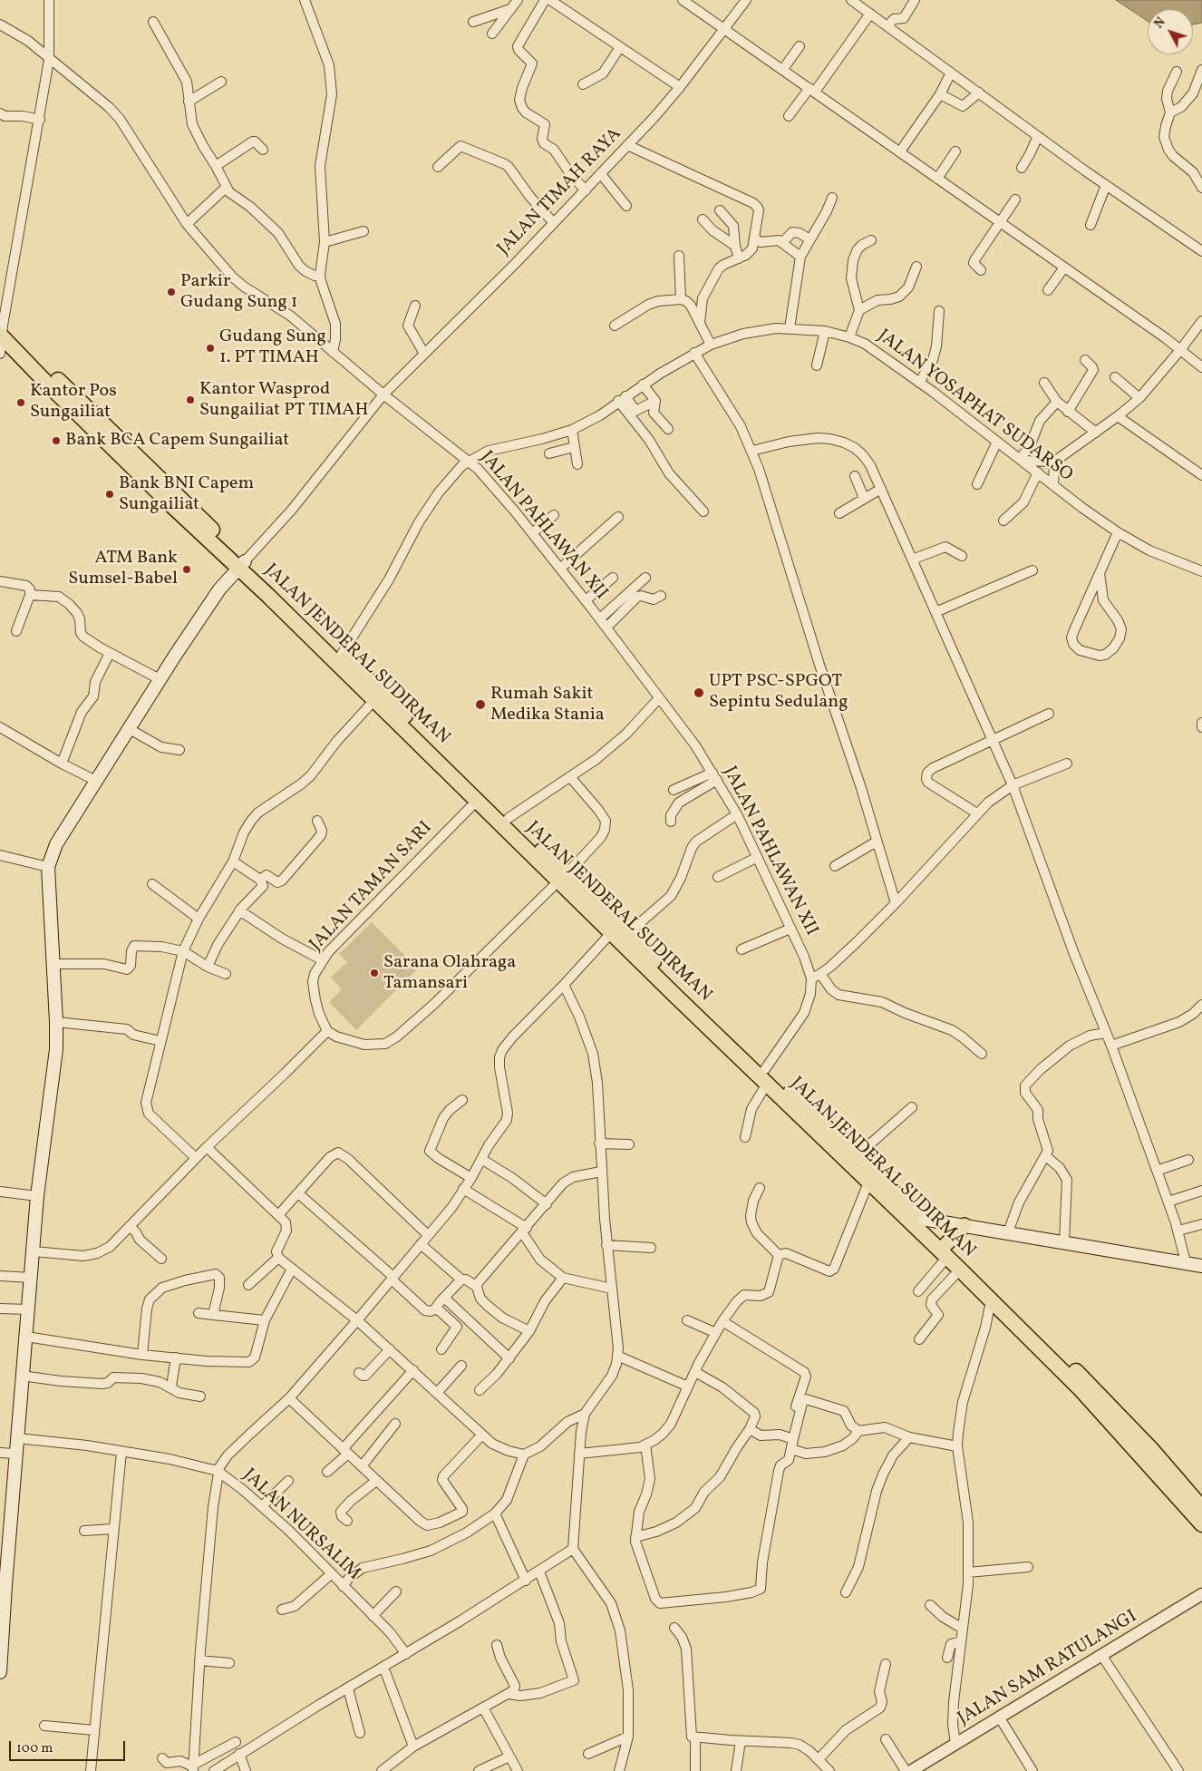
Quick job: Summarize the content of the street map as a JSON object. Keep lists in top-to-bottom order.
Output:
{
  "streets": {
    "highway": ["JALAN JENDERAL SUDIRMAN"],
    "street": [
      "JALAN TIMAH RAYA",
      "JALAN YOSAPHAT SUDARSO",
      "JALAN PAHLAWAN XII",
      "JALAN TAMAN SARI",
      "JALAN NURSALIM",
      "JALAN SAM RATULANGI"
    ]
  },
  "crossings": [
    ["JALAN TIMAH RAYA", "JALAN PAHLAWAN XII"],
    ["JALAN TIMAH RAYA", "JALAN JENDERAL SUDIRMAN"],
    ["JALAN YOSAPHAT SUDARSO", "JALAN PAHLAWAN XII"],
    ["JALAN YOSAPHAT SUDARSO", "JALAN JENDERAL SUDIRMAN"],
    ["JALAN PAHLAWAN XII", "JALAN JENDERAL SUDIRMAN"],
    ["JALAN JENDERAL SUDIRMAN", "JALAN TAMAN SARI"]
  ],
  "places": [
    "Parkir Gudang Sung 1",
    "Gudang Sung 1. PT TIMAH",
    "Kantor Wasprod Sungailiat PT TIMAH",
    "Kantor Pos Sungailiat",
    "Bank BCA Capem Sungailiat",
    "Bank BNI Capem Sungailiat",
    "ATM Bank Sumsel-Babel",
    "UPT PSC-SPGOT Sepintu Sedulang",
    "Rumah Sakit Medika Stania",
    "Sarana Olahraga Tamansari"
  ],
  "scale_bar": "100 m",
  "north": "top left"
}
